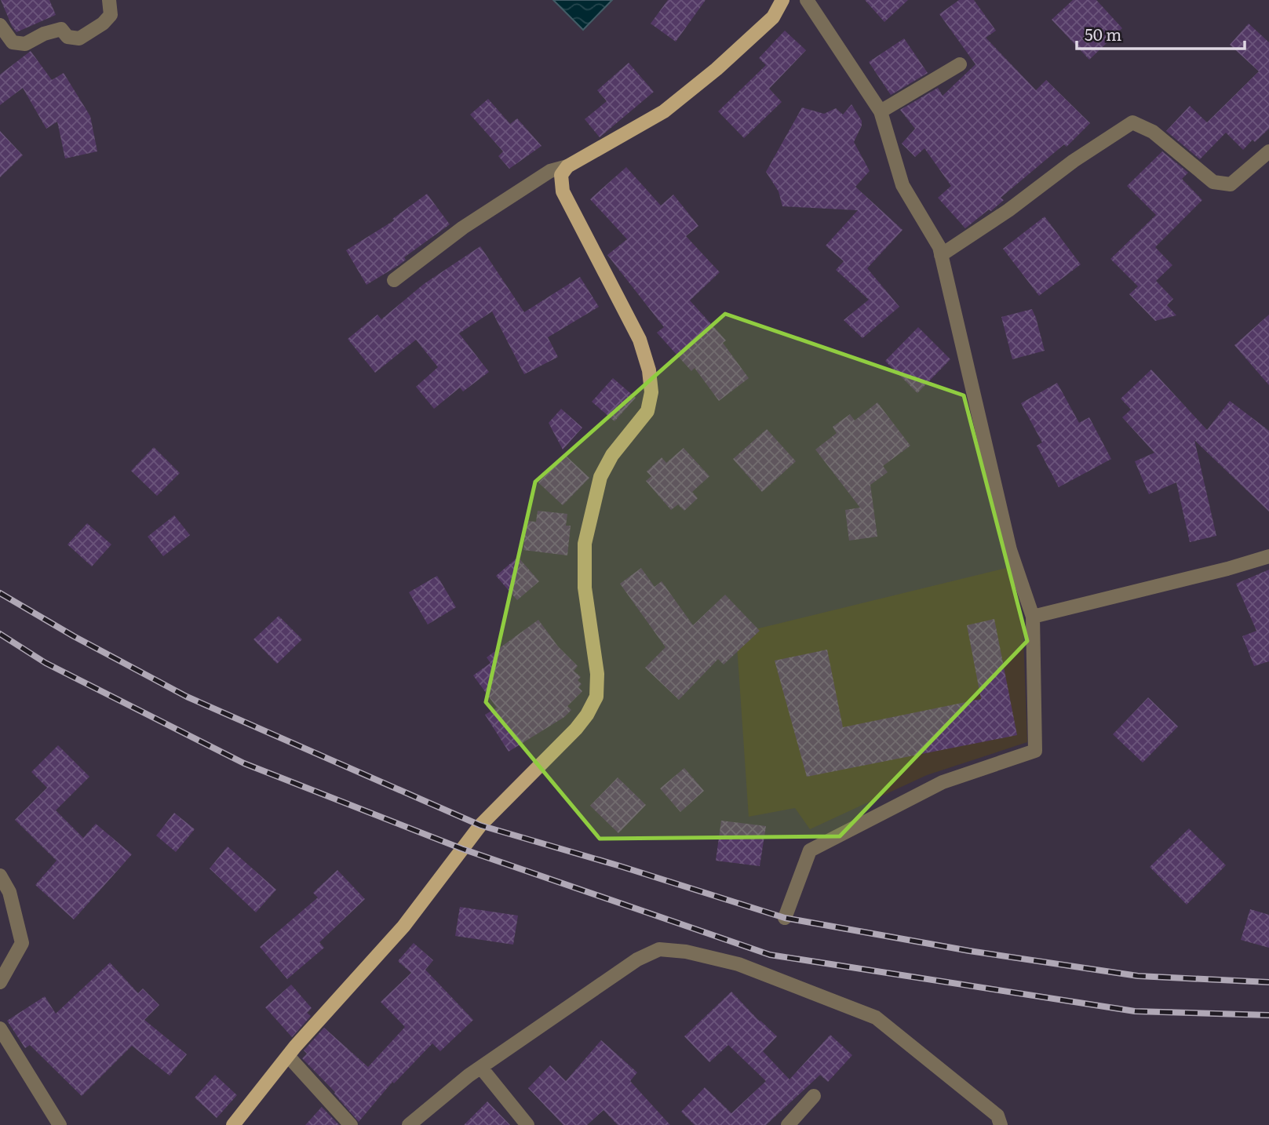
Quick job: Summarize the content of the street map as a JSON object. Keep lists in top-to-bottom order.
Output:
{
  "scale_bar": "50 m"
}
